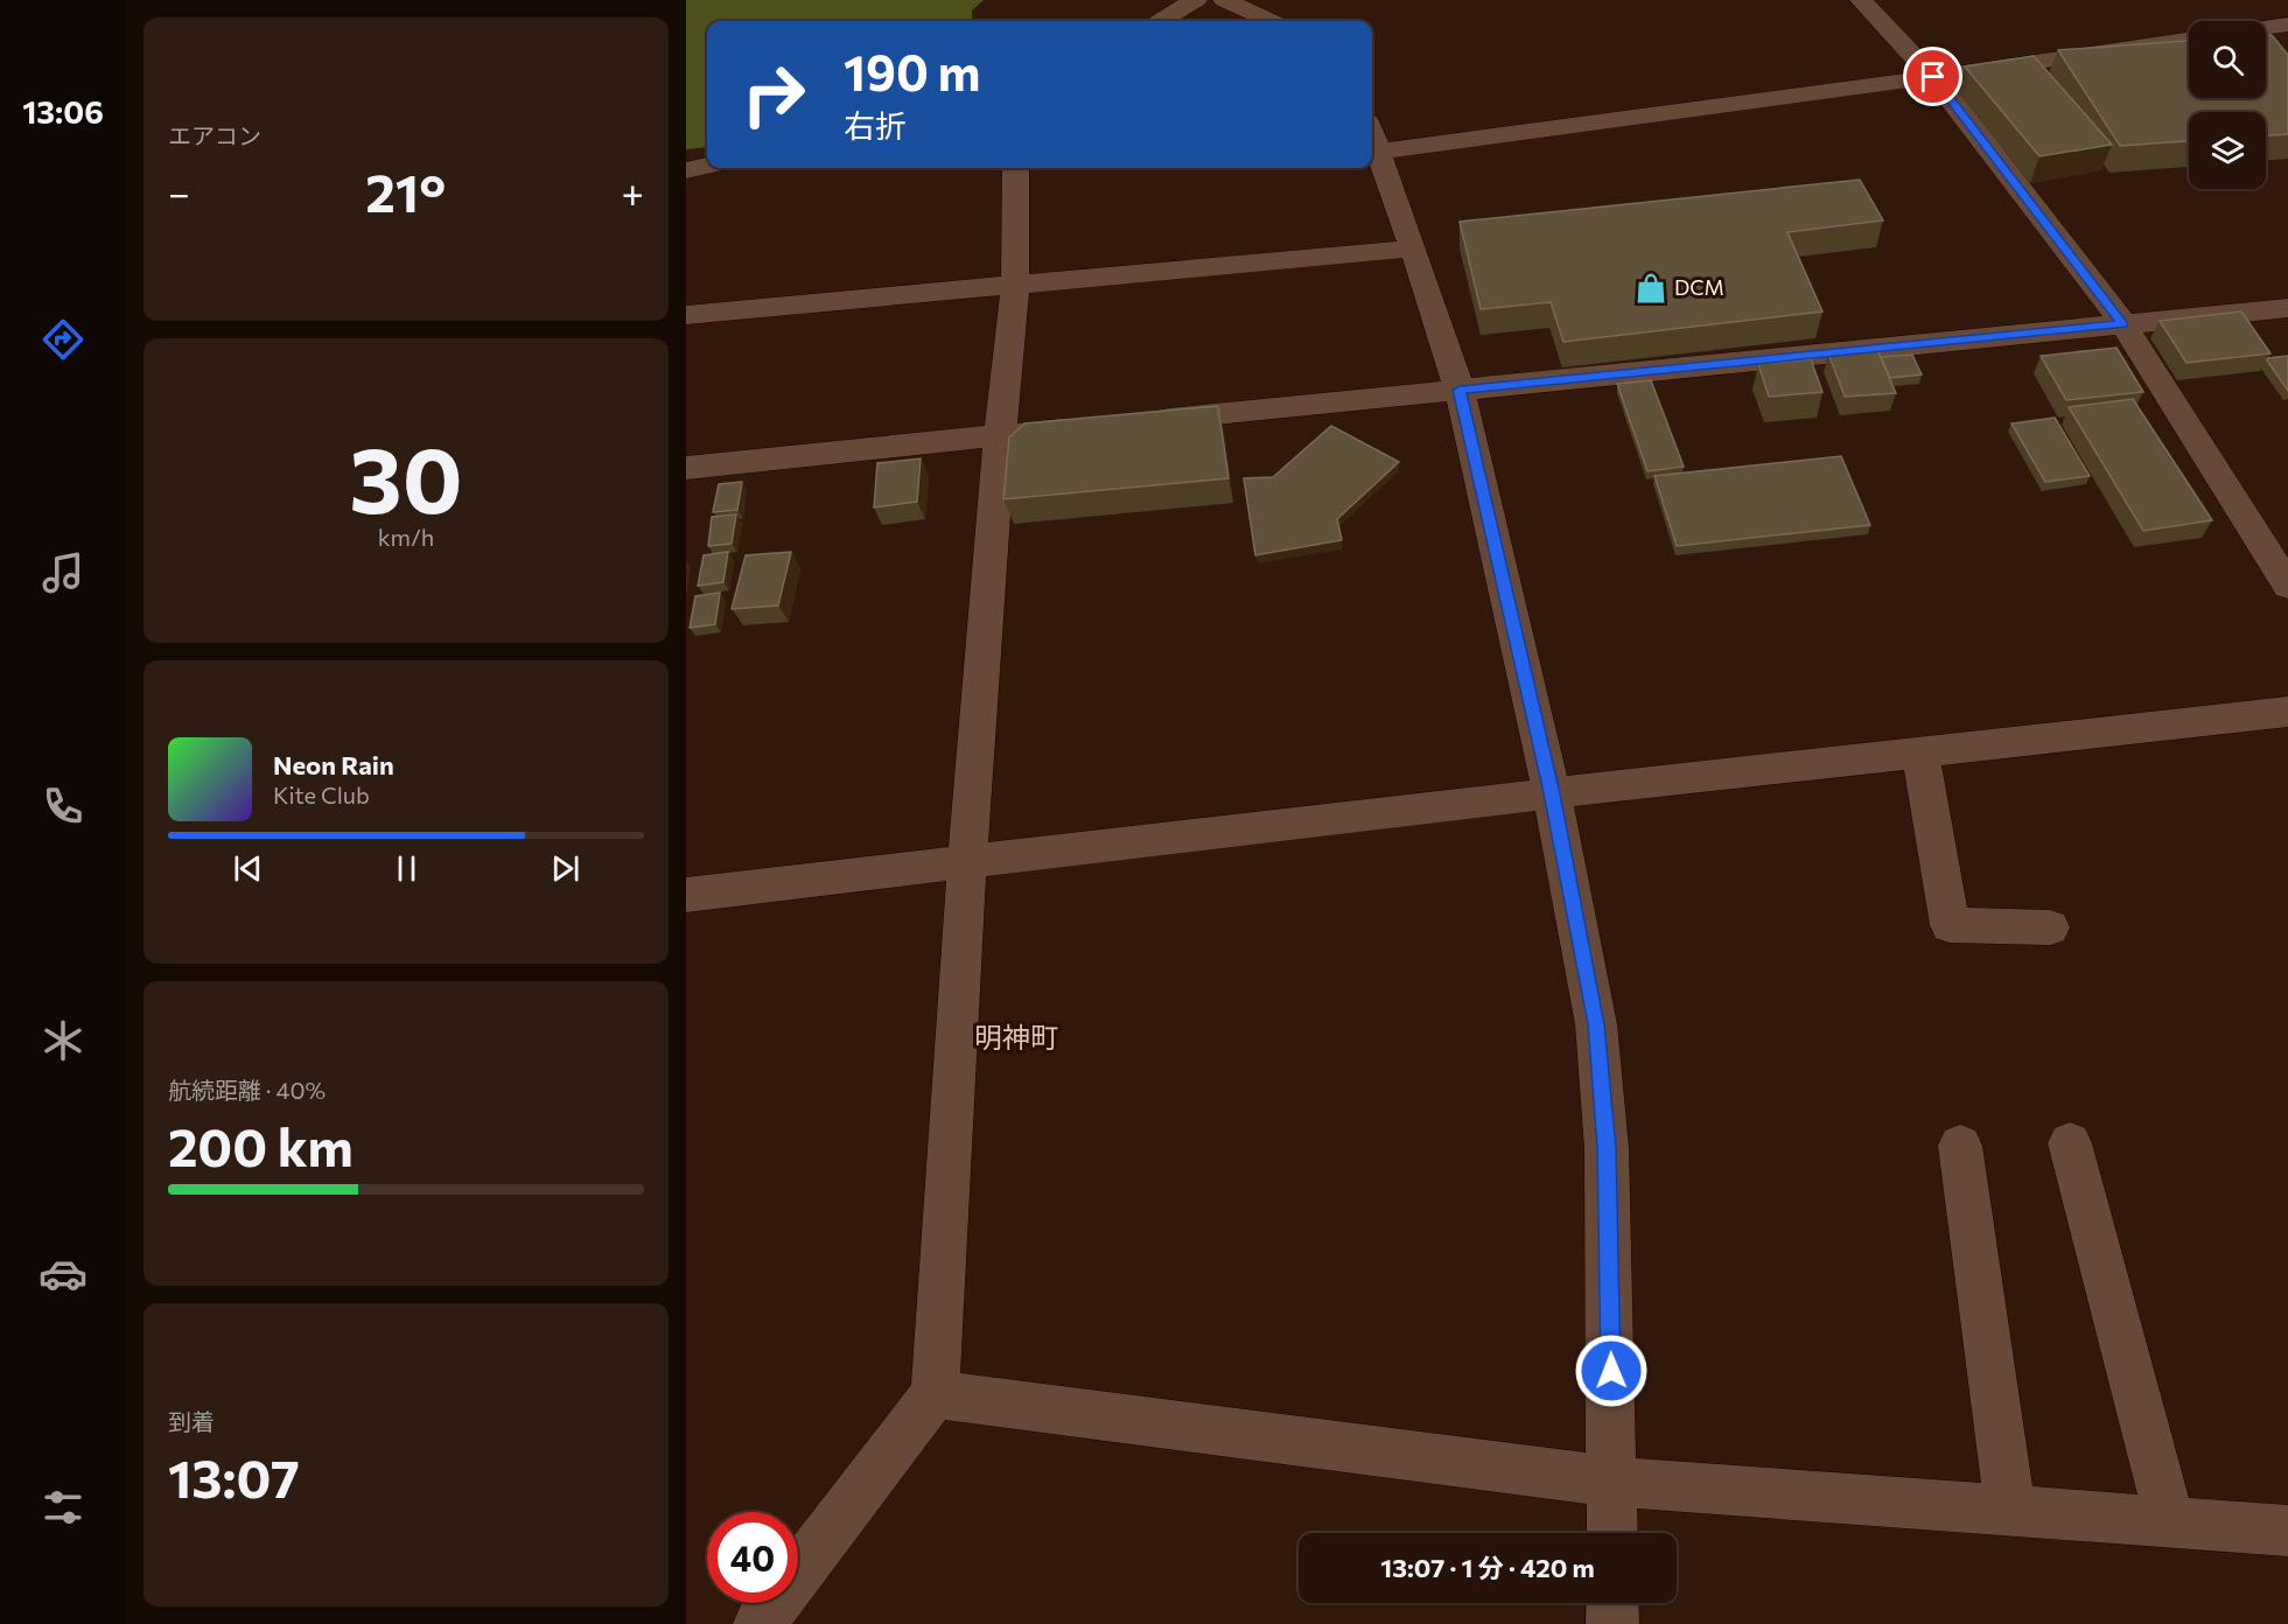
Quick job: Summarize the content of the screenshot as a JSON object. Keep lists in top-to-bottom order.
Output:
{
  "districts": ["明神町"],
  "places": {
    "shop": ["DCM"]
  },
  "page": {
    "tabs": "13:06",
    "tile": [
      "エアコン",
      ["30", "km/h"],
      ["航続距離 · 40%", "200 km"],
      ["到着", "13:07"]
    ],
    "turn": ["190 m", "右折"],
    "heat": ["−", "21°", "+"],
    "song": ["Neon Rain", "Kite Club"],
    "limit": "40",
    "trip": "13:07 · 1 分 · 420 m"
  }
}
